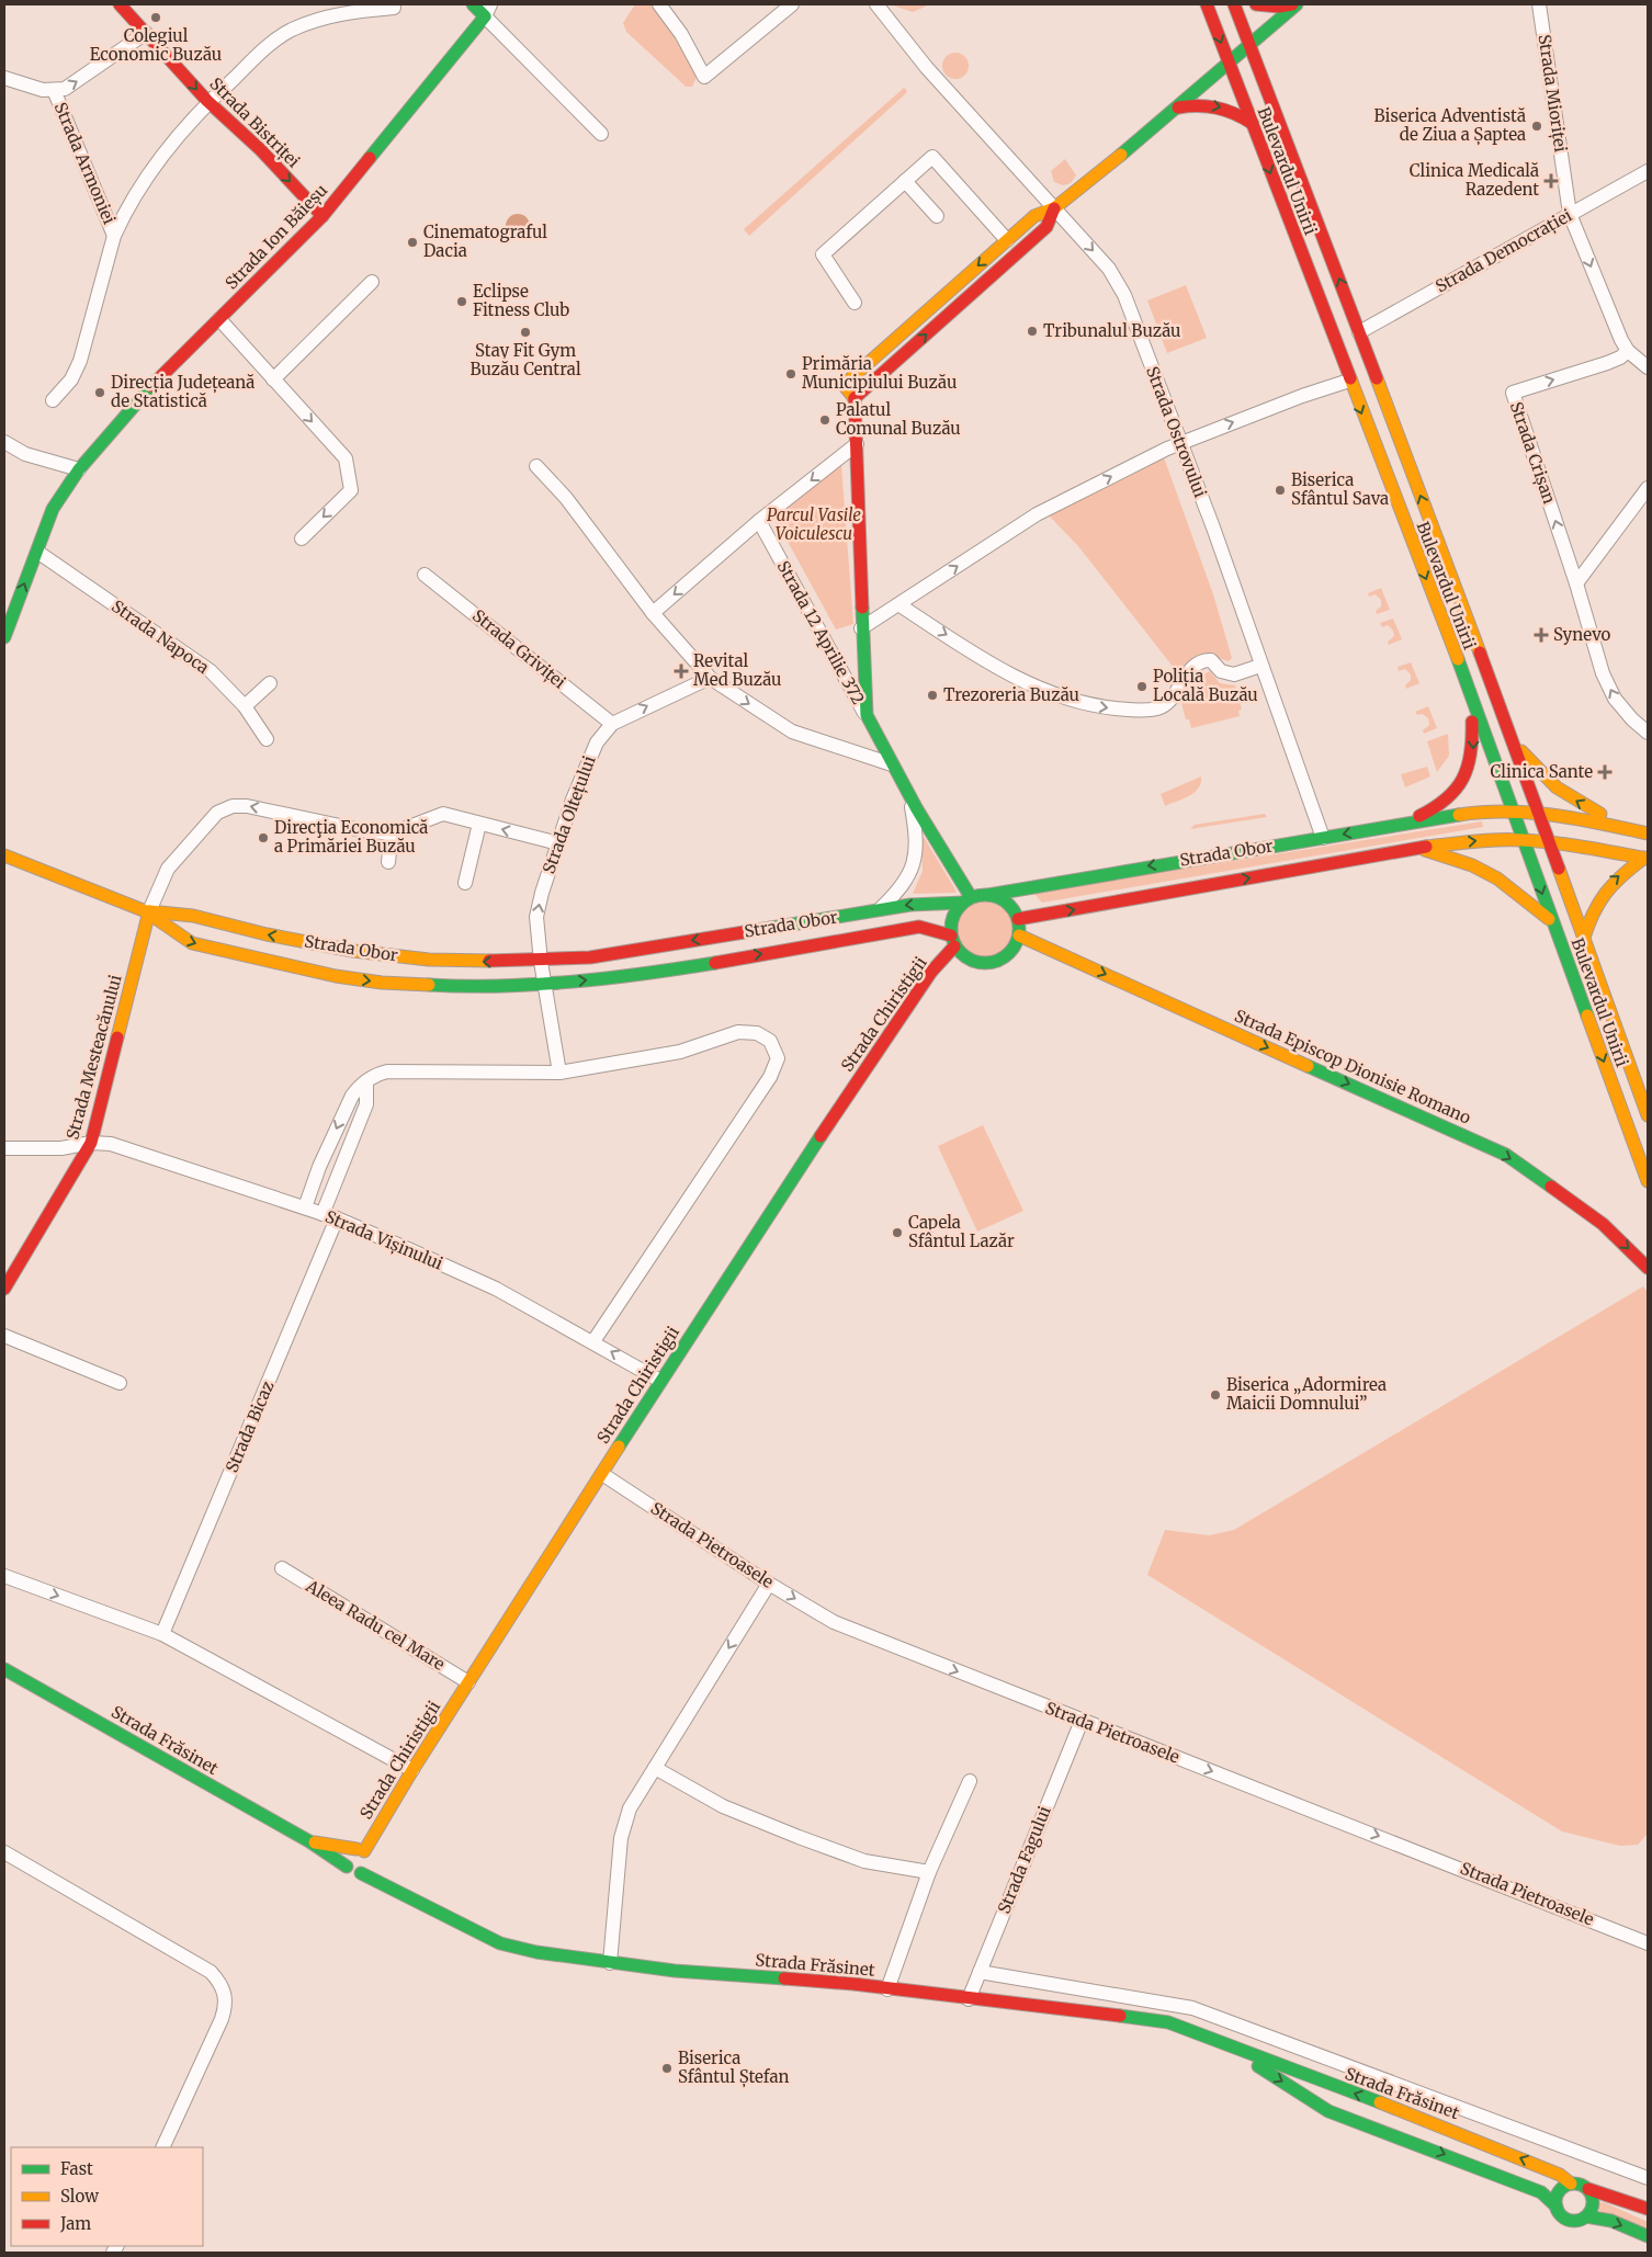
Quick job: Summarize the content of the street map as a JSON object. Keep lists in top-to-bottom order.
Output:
{
  "streets": {
    "main road": [
      "Strada Bistriței",
      "Bulevardul Unirii",
      "Strada Ion Băieșu",
      "Strada Obor",
      "Strada Chiristigii",
      "Strada Mesteacănului",
      "Strada Episcop Dionisie Romano",
      "Strada Frăsinet"
    ],
    "street": [
      "Strada Mioriței",
      "Strada Armoniei",
      "Strada Democrației",
      "Strada Ostrovului",
      "Strada Crișan",
      "Strada 12 Aprilie 372",
      "Strada Napoca",
      "Strada Griviței",
      "Strada Oltețului",
      "Strada Vișinului",
      "Strada Bicaz",
      "Strada Pietroasele",
      "Aleea Radu cel Mare",
      "Strada Fagului"
    ]
  },
  "crossings": [
    ["Strada Mioriței", "Strada Democrației"],
    ["Strada Bistriței", "Strada Armoniei"],
    ["Strada Bistriței", "Strada Ion Băieșu"],
    ["Bulevardul Unirii", "Strada Democrației"],
    ["Bulevardul Unirii", "Strada Obor"],
    ["Strada Ion Băieșu", "Strada Napoca"],
    ["Strada Ostrovului", "Strada Obor"],
    ["Strada Griviței", "Strada Oltețului"],
    ["Strada Oltețului", "Strada Obor"],
    ["Strada Obor", "Strada Chiristigii"],
    ["Strada Obor", "Strada Mesteacănului"],
    ["Strada Obor", "Strada Episcop Dionisie Romano"],
    ["Strada Chiristigii", "Strada Episcop Dionisie Romano"],
    ["Strada Chiristigii", "Strada Vișinului"],
    ["Strada Chiristigii", "Strada Pietroasele"],
    ["Strada Chiristigii", "Aleea Radu cel Mare"],
    ["Strada Chiristigii", "Strada Frăsinet"],
    ["Strada Mesteacănului", "Strada Vișinului"],
    ["Strada Vișinului", "Strada Bicaz"],
    ["Strada Pietroasele", "Strada Fagului"],
    ["Strada Frăsinet", "Strada Fagului"]
  ],
  "one_way": ["Strada Bistriței", "Strada Episcop Dionisie Romano", "Strada Pietroasele"],
  "parks": ["Parcul Vasile Voiculescu"],
  "places": {
    "other": [
      "Colegiul Economic Buzău",
      "Biserica Adventistă de Ziua a Șaptea",
      "Cinematograful Dacia",
      "Eclipse Fitness Club",
      "Tribunalul Buzău",
      "Stay Fit Gym Buzău Central",
      "Primăria Municipiului Buzău",
      "Direcția Județeană de Statistică",
      "Palatul Comunal Buzău",
      "Biserica Sfântul Sava",
      "Poliția Locală Buzău",
      "Trezoreria Buzău",
      "Direcţia Economică a Primăriei Buzău",
      "Capela Sfântul Lazăr",
      "Biserica „Adormirea Maicii Domnului”",
      "Biserica Sfântul Ștefan"
    ],
    "health": [
      "Clinica Medicală Razedent",
      "Synevo",
      "Revital Med Buzău",
      "Clinica Sante"
    ]
  },
  "legend": ["Fast", "Slow", "Jam"]
}
